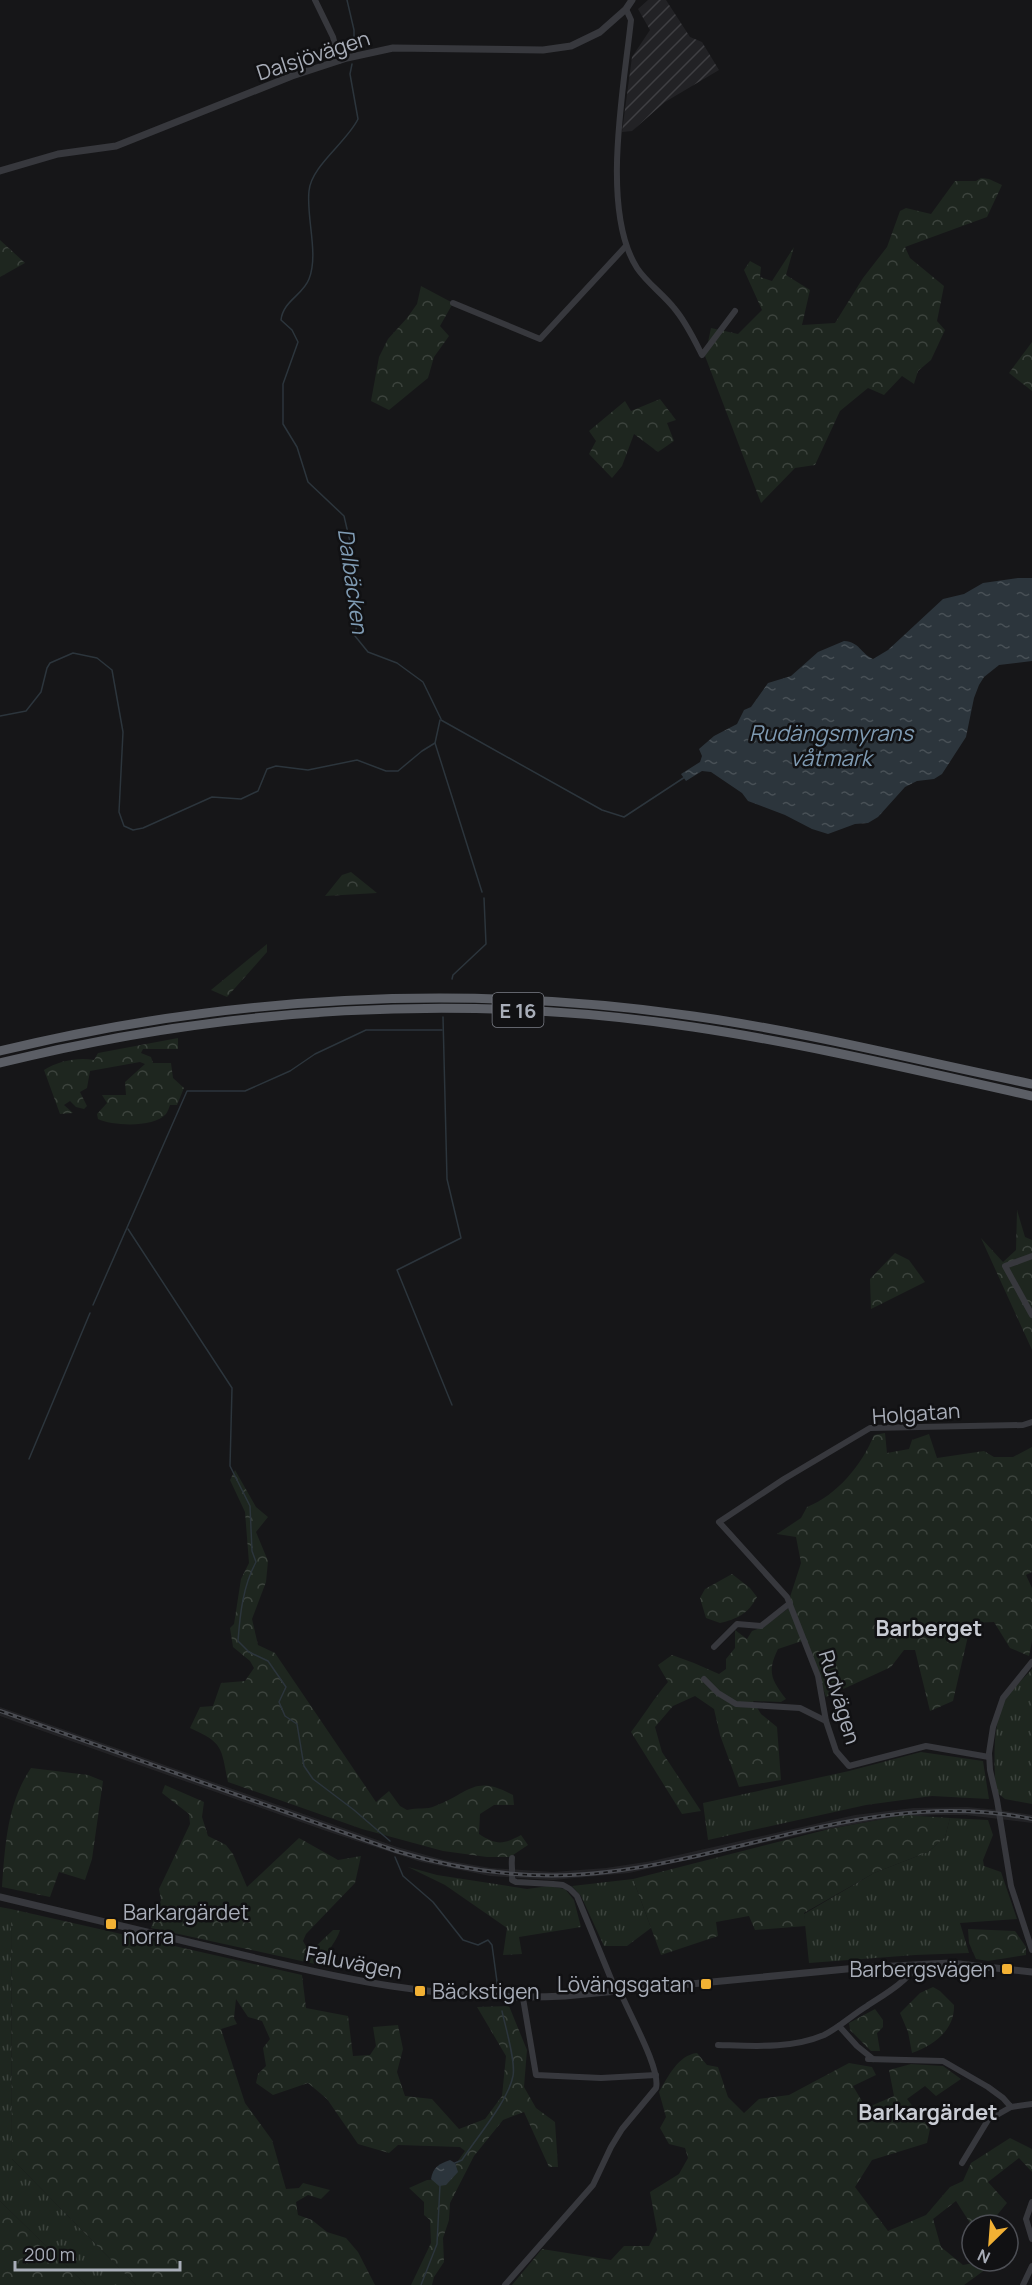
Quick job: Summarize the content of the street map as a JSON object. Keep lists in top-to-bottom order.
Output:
{
  "streets": {
    "highway": ["E 16"],
    "street": [
      "Dalsjövägen",
      "Holgatan",
      "Rudvägen",
      "Faluvägen"
    ]
  },
  "crossings": [
    ["Holgatan", "Rudvägen"]
  ],
  "districts": ["Barberget", "Barkargärdet"],
  "water": ["Dalbäcken", "Rudängsmyrans våtmark"],
  "places": {
    "transit": [
      "Barkargärdet norra",
      "Barbergsvägen",
      "Lövängsgatan",
      "Bäckstigen"
    ]
  },
  "scale_bar": "200 m",
  "north": "bottom left"
}
